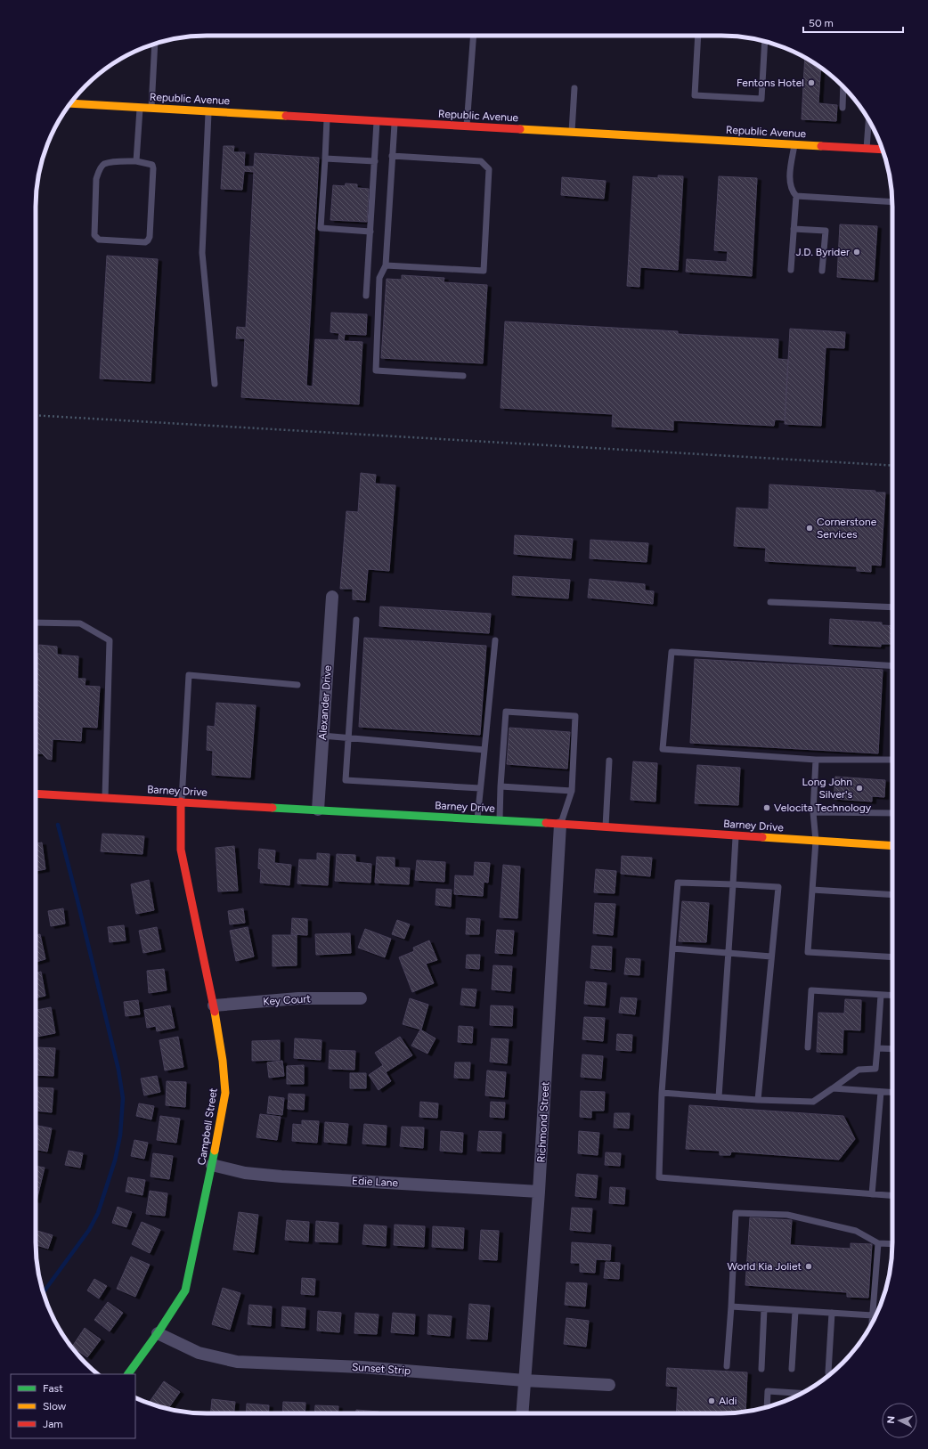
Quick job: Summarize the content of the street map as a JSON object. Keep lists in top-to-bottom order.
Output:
{
  "streets": {
    "street": [
      "Republic Avenue",
      "Alexander Drive",
      "Barney Drive",
      "Key Court",
      "Richmond Street",
      "Campbell Street",
      "Edie Lane",
      "Sunset Strip"
    ]
  },
  "crossings": [
    ["Alexander Drive", "Barney Drive"],
    ["Barney Drive", "Richmond Street"],
    ["Barney Drive", "Campbell Street"],
    ["Key Court", "Campbell Street"],
    ["Richmond Street", "Edie Lane"],
    ["Richmond Street", "Sunset Strip"],
    ["Campbell Street", "Edie Lane"],
    ["Campbell Street", "Sunset Strip"]
  ],
  "places": [
    "Fentons Hotel",
    "J.D. Byrider",
    "Cornerstone Services",
    "Long John Silver's",
    "Velocita Technology",
    "World Kia Joliet",
    "Aldi"
  ],
  "legend": ["Fast", "Slow", "Jam"],
  "scale_bar": "50 m",
  "north": "left"
}
